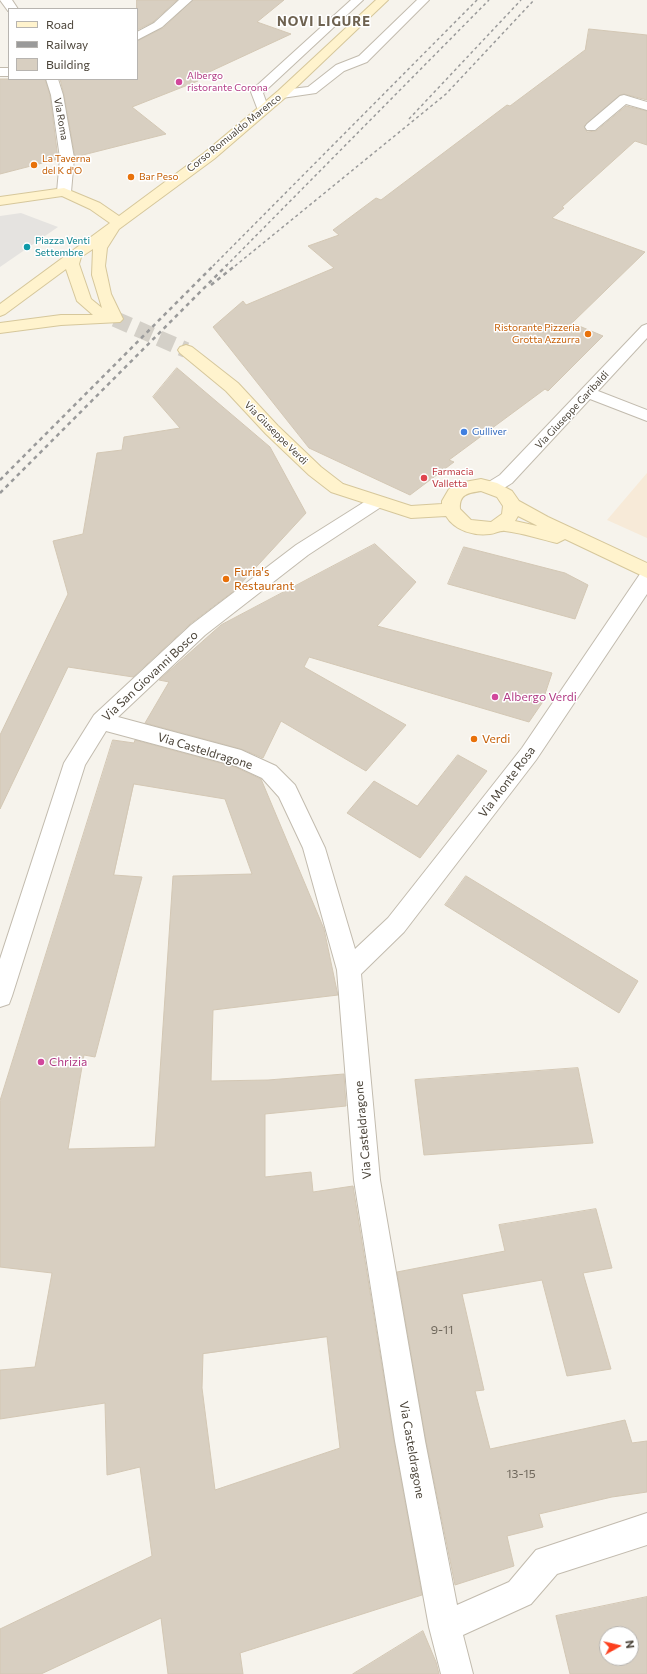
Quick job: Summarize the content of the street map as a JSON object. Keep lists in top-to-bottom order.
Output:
{
  "streets": {
    "street": [
      "Via Roma",
      "Corso Romualdo Marenco",
      "Via Giuseppe Garibaldi",
      "Via Giuseppe Verdi",
      "Via San Giovanni Bosco",
      "Via Casteldragone",
      "Via Monte Rosa"
    ]
  },
  "crossings": [
    ["Via Giuseppe Garibaldi", "Via Giuseppe Verdi"],
    ["Via Giuseppe Verdi", "Via San Giovanni Bosco"],
    ["Via San Giovanni Bosco", "Via Casteldragone"],
    ["Via Casteldragone", "Via Monte Rosa"]
  ],
  "districts": ["NOVI LIGURE"],
  "places": [
    "Albergo ristorante Corona",
    "La Taverna del K d'O",
    "Bar Peso",
    "Piazza Venti Settembre",
    "Ristorante Pizzeria Grotta Azzurra",
    "Gulliver",
    "Farmacia Valletta",
    "Furia's Restaurant",
    "Albergo Verdi",
    "Verdi",
    "Chrizia"
  ],
  "house_numbers": ["9-11", "13-15"],
  "legend": ["Road", "Railway", "Building"],
  "north": "right"
}
